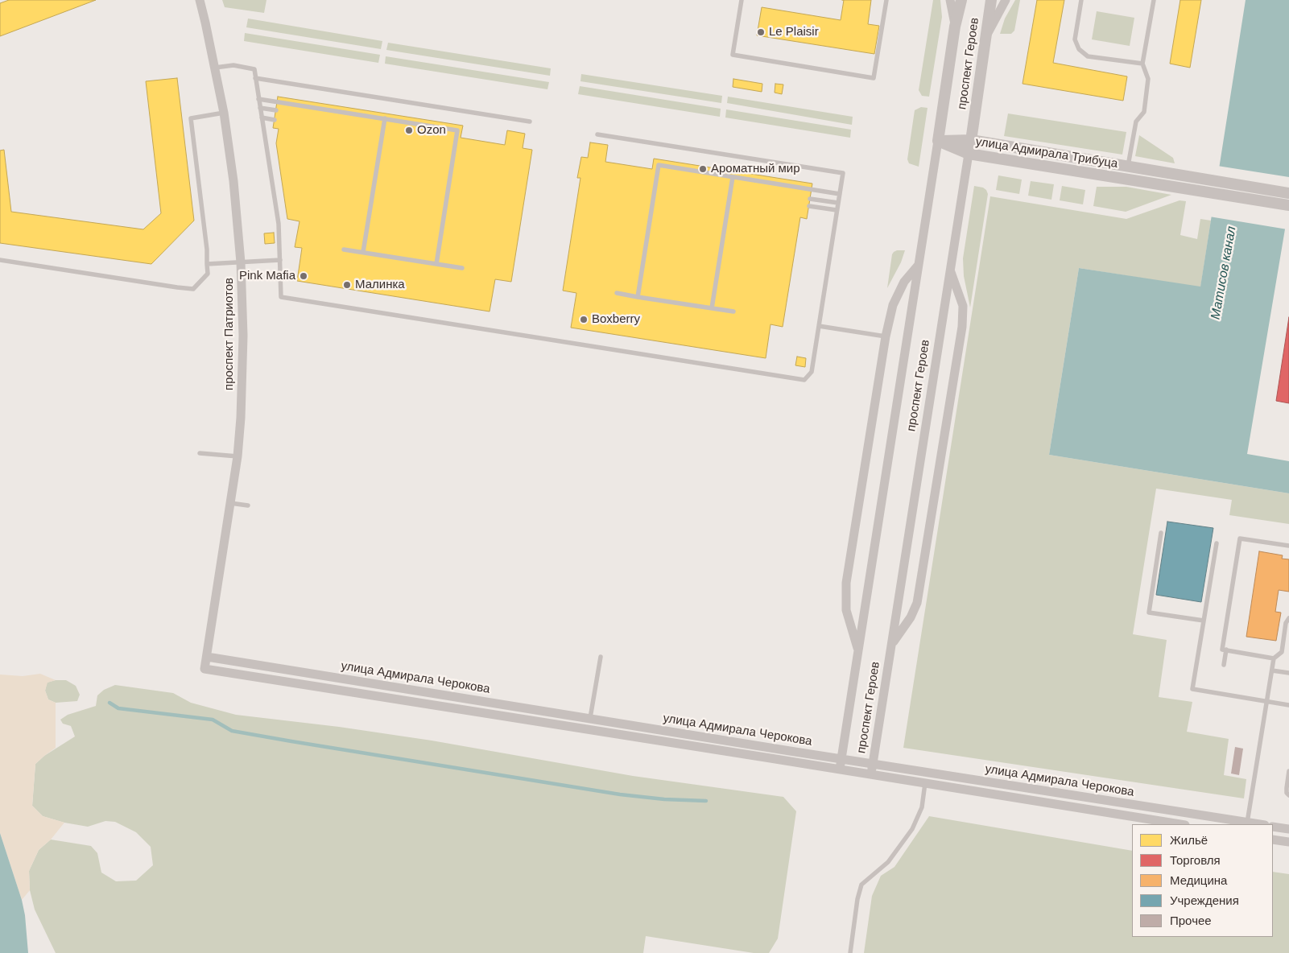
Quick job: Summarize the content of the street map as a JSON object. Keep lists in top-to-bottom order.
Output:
{
  "streets": {
    "street": [
      "проспект Героев",
      "улица Адмирала Трибуца",
      "проспект Патриотов",
      "улица Адмирала Черокова"
    ]
  },
  "crossings": [
    ["проспект Героев", "улица Адмирала Трибуца"],
    ["проспект Героев", "улица Адмирала Черокова"],
    ["проспект Патриотов", "улица Адмирала Черокова"]
  ],
  "water": ["Матисов канал"],
  "places": [
    "Le Plaisir",
    "Ozon",
    "Ароматный мир",
    "Pink Mafia",
    "Малинка",
    "Boxberry"
  ],
  "legend": [
    "Жильё",
    "Торговля",
    "Медицина",
    "Учреждения",
    "Прочее"
  ]
}
